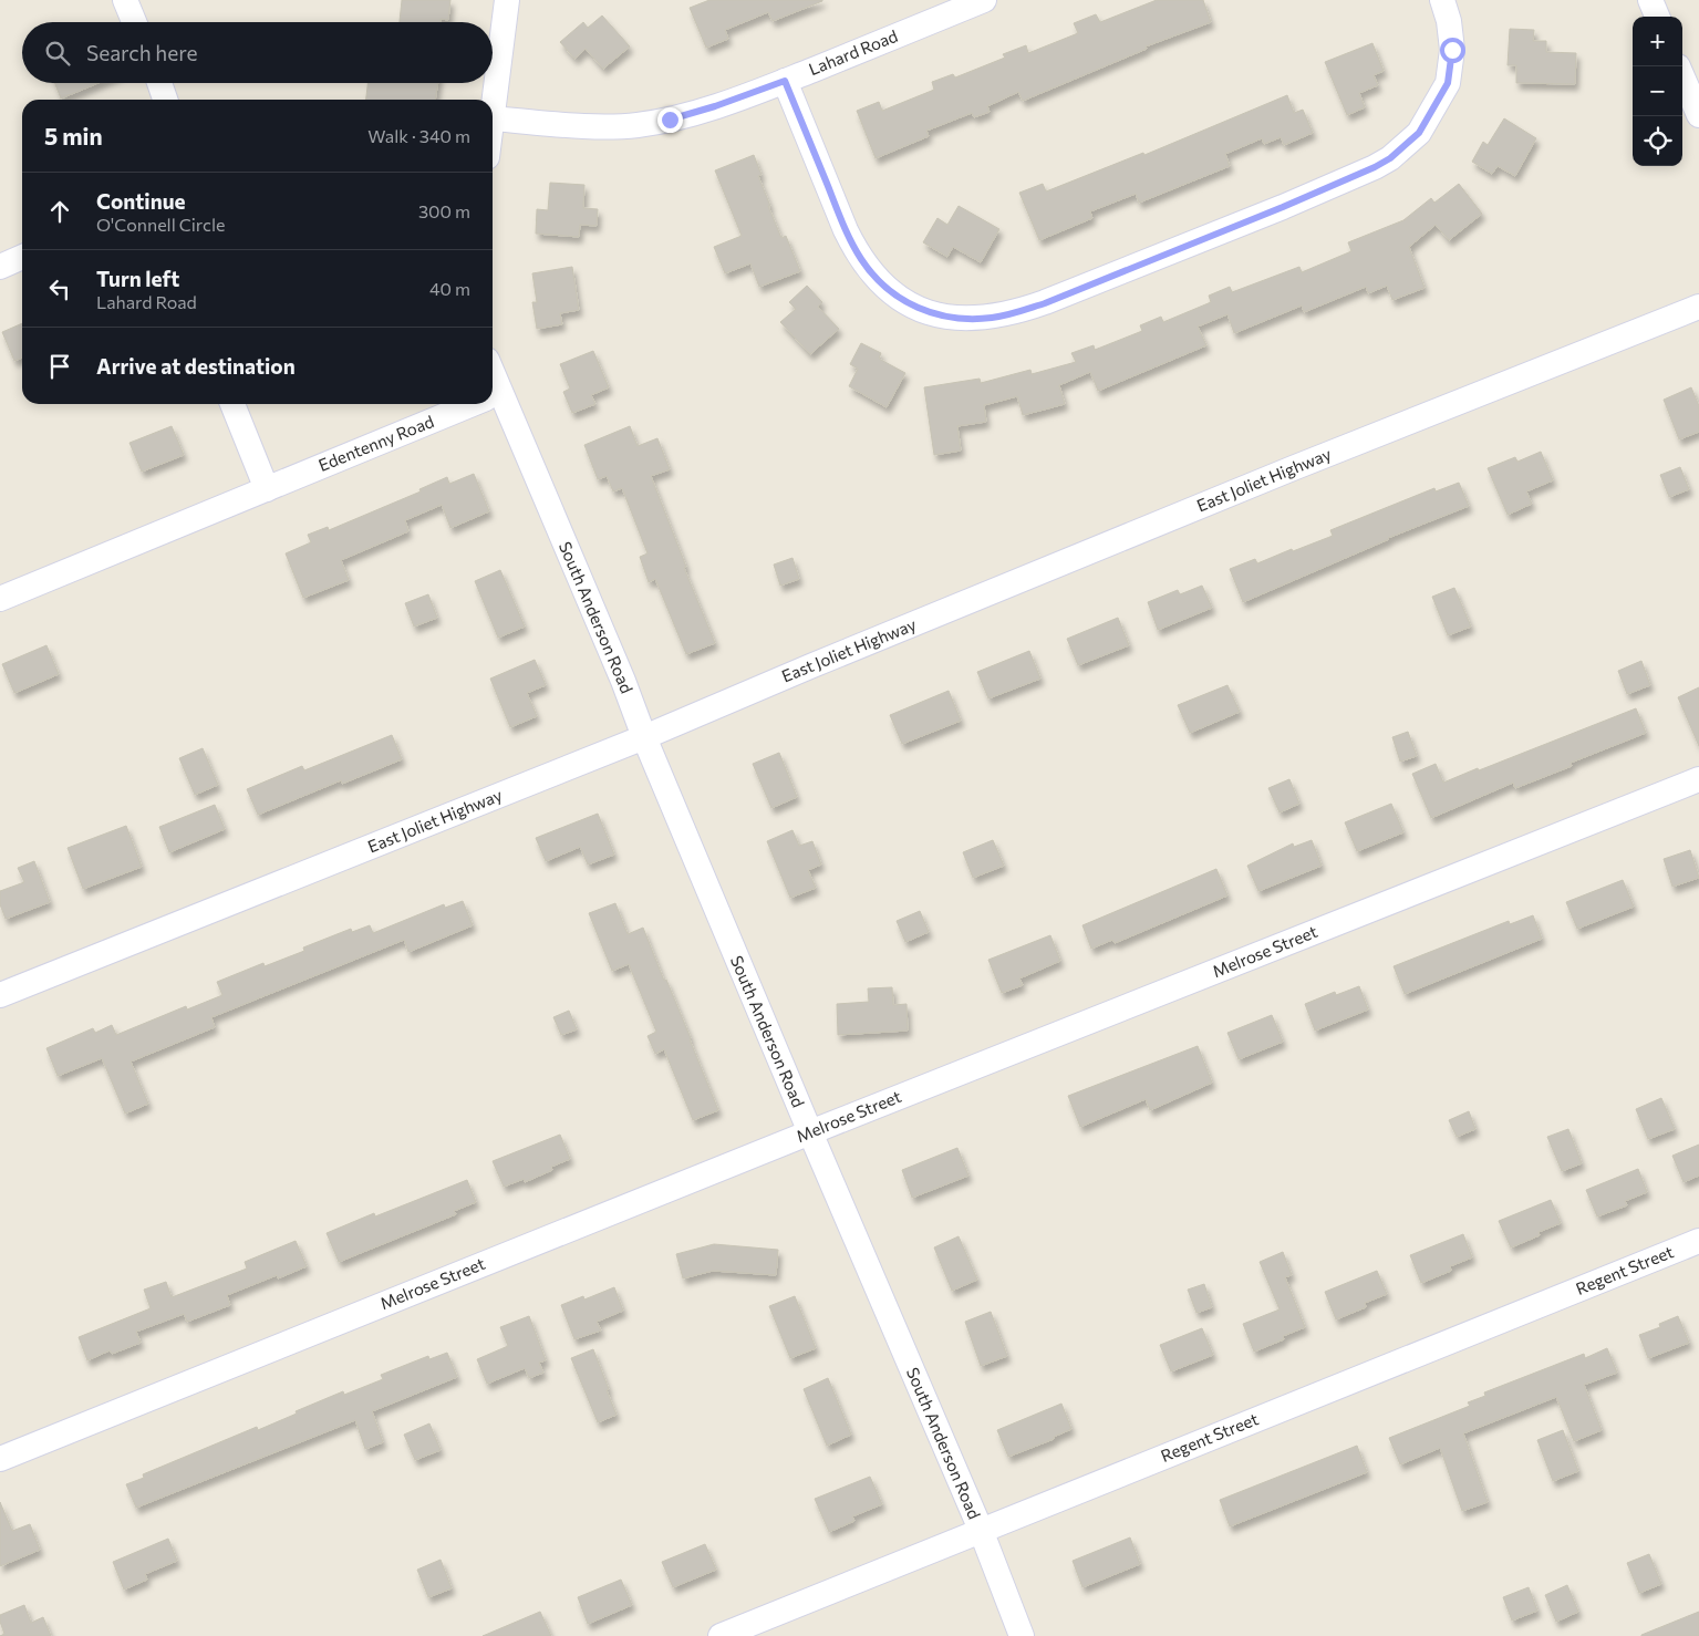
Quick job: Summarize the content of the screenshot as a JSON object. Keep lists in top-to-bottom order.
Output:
{
  "streets": {
    "street": [
      "Lahard Road",
      "Edentenny Road",
      "East Joliet Highway",
      "South Anderson Road",
      "Melrose Street",
      "Regent Street"
    ]
  },
  "crossings": [
    ["East Joliet Highway", "South Anderson Road"],
    ["South Anderson Road", "Melrose Street"],
    ["South Anderson Road", "Regent Street"]
  ],
  "page": {
    "map_buttons": ["+", "−"],
    "search": "Search here",
    "heading": ["5 min", "Walk · 340 m"],
    "list": [
      ["Continue", "O'Connell Circle", "300 m"],
      ["Turn left", "Lahard Road", "40 m"],
      "Arrive at destination"
    ]
  }
}
